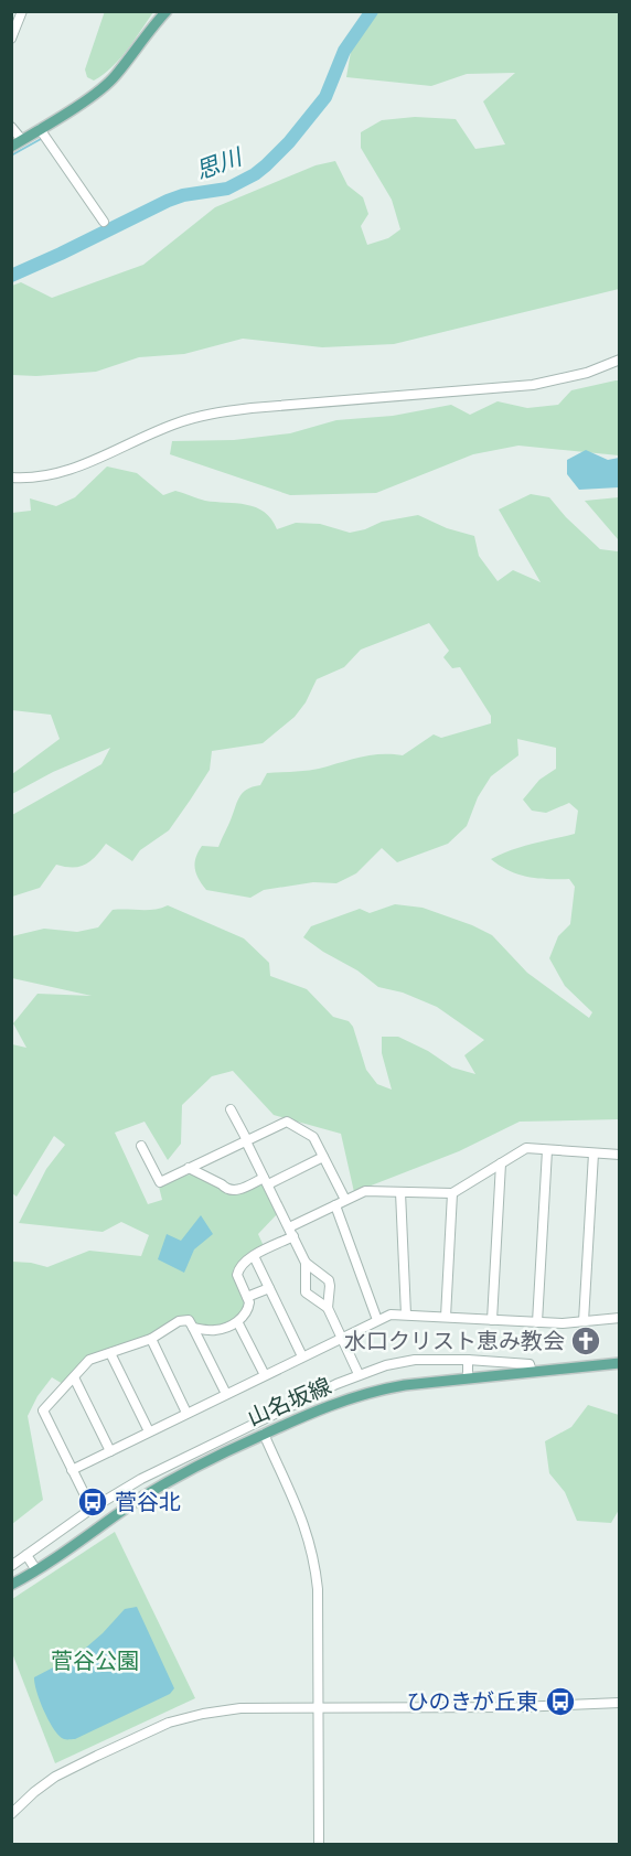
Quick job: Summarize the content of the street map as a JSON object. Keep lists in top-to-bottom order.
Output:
{
  "streets": {
    "main road": ["山名坂線"]
  },
  "water": ["思川"],
  "parks": ["菅谷公園"],
  "places": {
    "church": ["水口クリスト恵み教会"],
    "bus stop": ["菅谷北", "ひのきが丘東"]
  }
}
